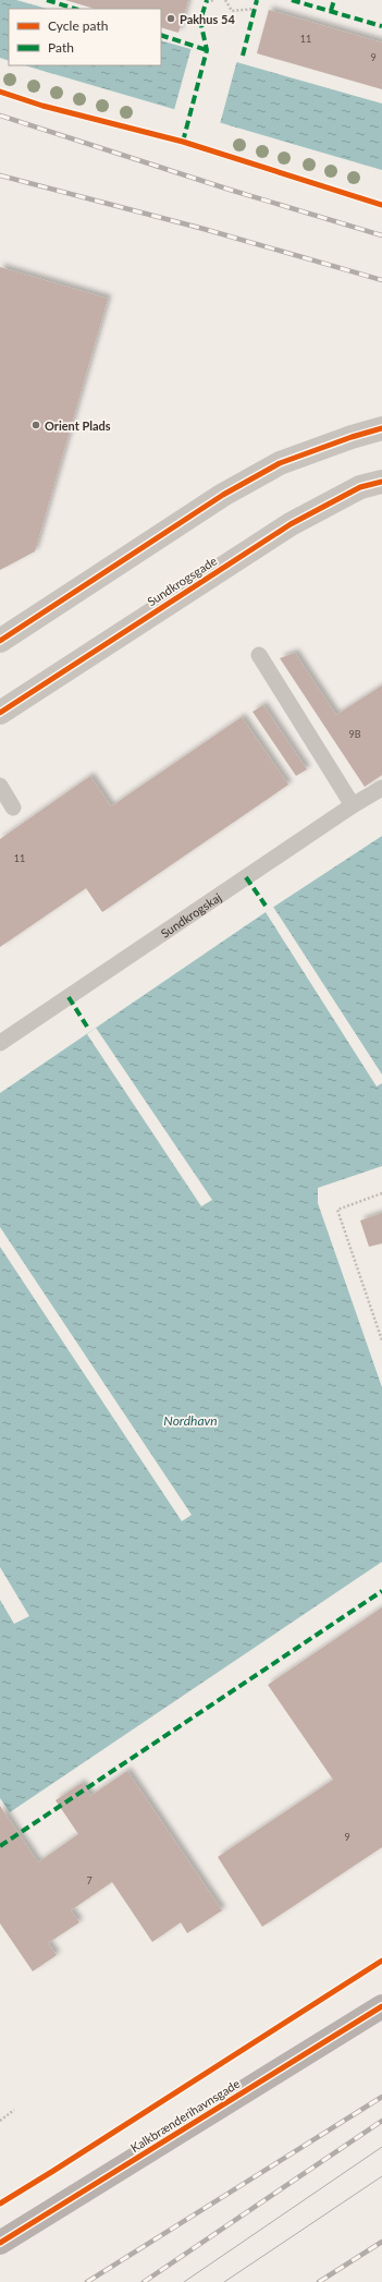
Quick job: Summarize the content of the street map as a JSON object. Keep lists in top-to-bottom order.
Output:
{
  "streets": {
    "main road": ["Kalkbrænderihavnsgade"],
    "street": ["Sundkrogsgade"],
    "lane": ["Sundkrogskaj"]
  },
  "water": ["Nordhavn"],
  "places": ["Pakhus 54", "Orient Plads"],
  "house_numbers": [
    "11",
    "9",
    "9B",
    "11",
    "9",
    "7"
  ],
  "legend": ["Cycle path", "Path"]
}
